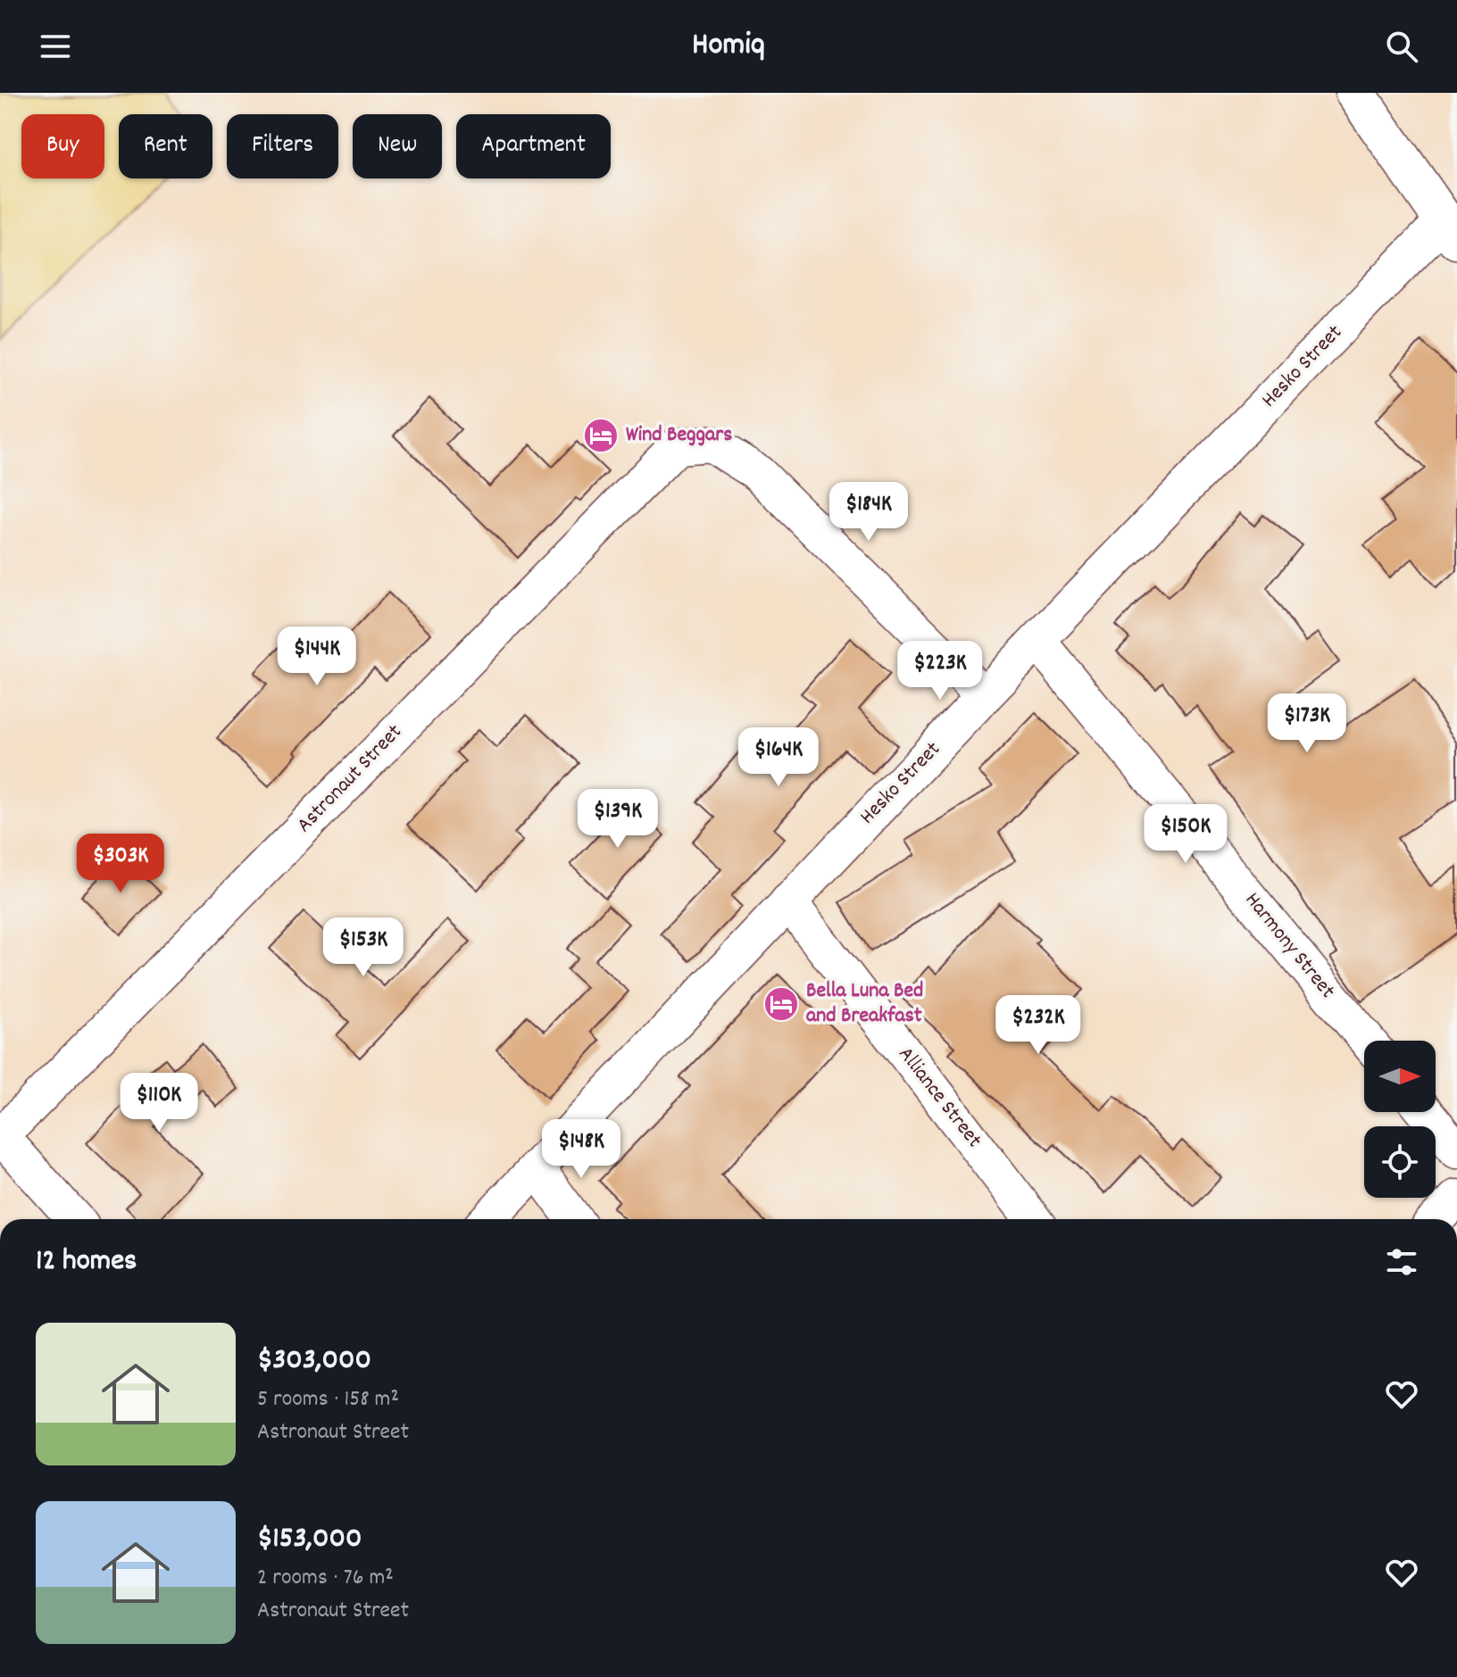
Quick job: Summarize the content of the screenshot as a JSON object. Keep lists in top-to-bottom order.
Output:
{
  "streets": {
    "street": [
      "Hesko Street",
      "Astronaut Street",
      "Harmony Street",
      "Alliance Street"
    ]
  },
  "crossings": [
    ["Hesko Street", "Astronaut Street"],
    ["Hesko Street", "Harmony Street"],
    ["Hesko Street", "Alliance Street"]
  ],
  "places": {
    "hotel": ["Wind Beggars", "Bella Luna Bed and Breakfast"]
  },
  "north": "right",
  "page": {
    "header": "Homiq",
    "chip": [
      "Buy",
      "Rent",
      "Filters",
      "New",
      "Apartment"
    ],
    "price": [
      "$184K",
      "$144K",
      "$223K",
      "$173K",
      "$164K",
      "$139K",
      "$150K",
      "$303K",
      "$153K",
      "$232K",
      "$110K",
      "$148K"
    ],
    "heading": "12 homes",
    "list": [
      {
        "name": "$303,000",
        "note": "5 rooms · 158 m² · Astronaut Street"
      },
      {
        "name": "$153,000",
        "note": "2 rooms · 76 m² · Astronaut Street"
      }
    ]
  }
}
